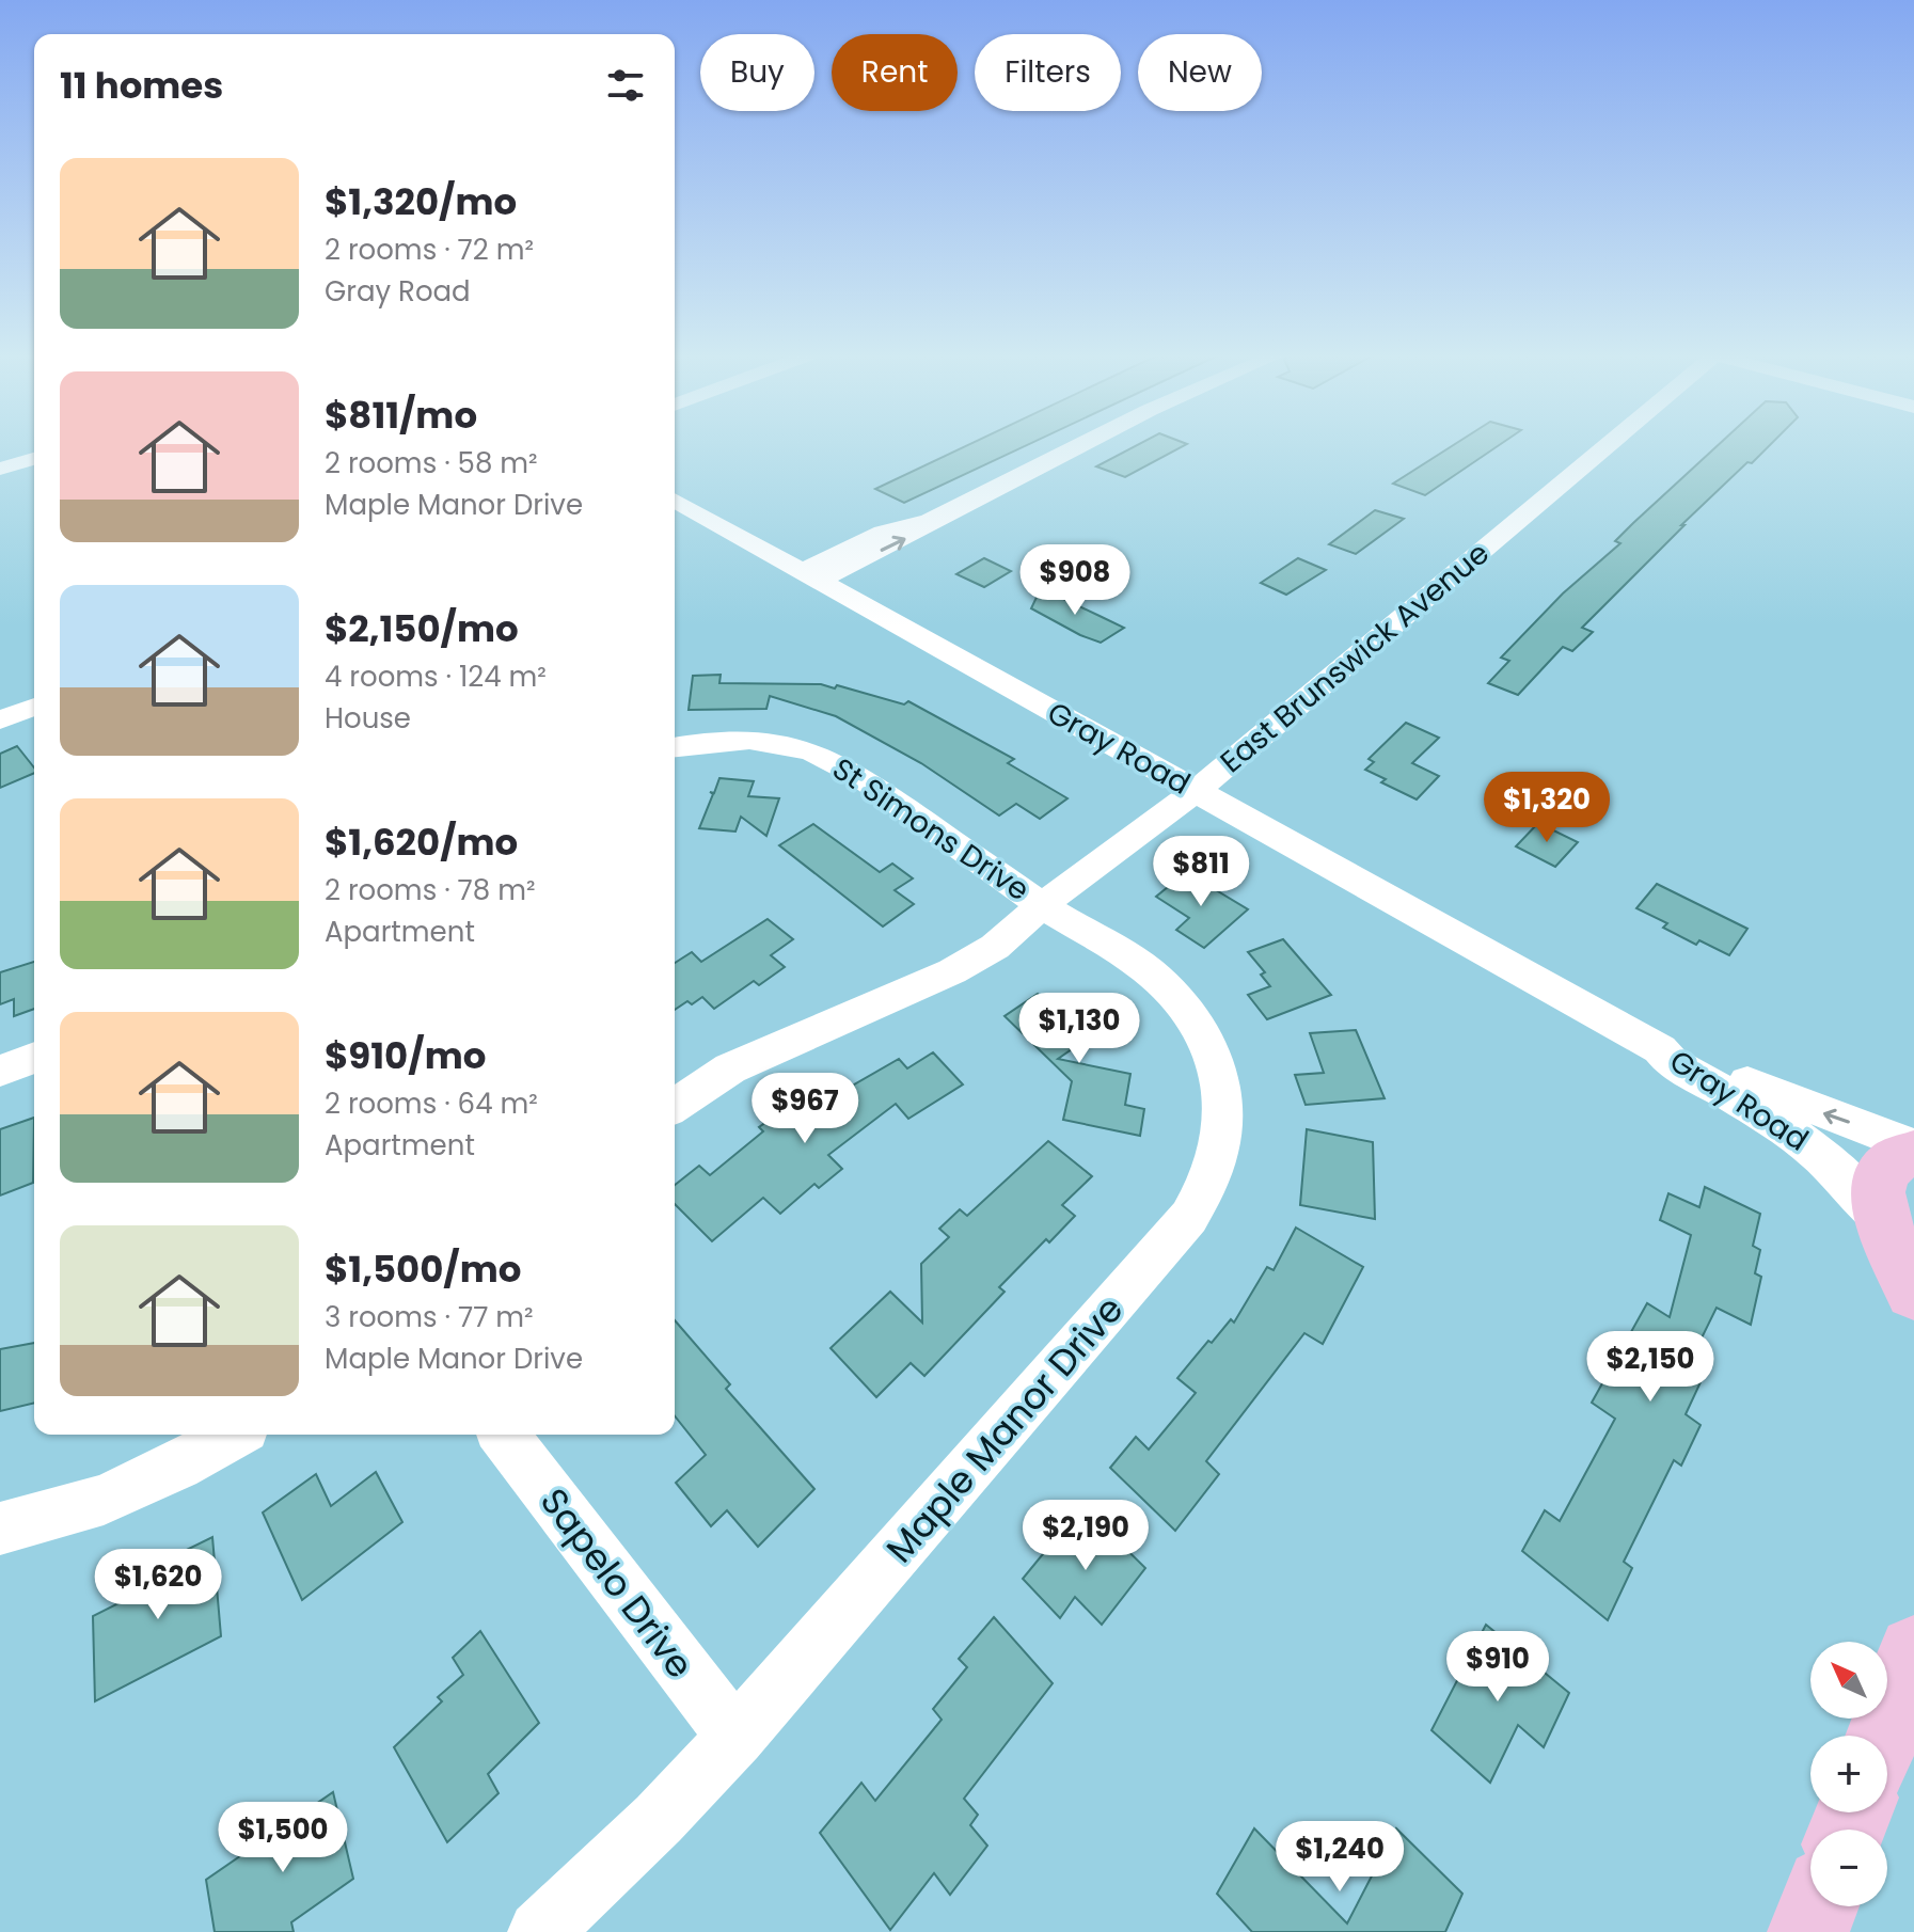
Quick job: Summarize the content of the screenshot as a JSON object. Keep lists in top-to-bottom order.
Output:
{
  "streets": {
    "street": [
      "East Brunswick Avenue",
      "Gray Road",
      "St Simons Drive",
      "Maple Manor Drive",
      "Sapelo Drive"
    ]
  },
  "crossings": [
    ["East Brunswick Avenue", "Gray Road"],
    ["East Brunswick Avenue", "St Simons Drive"],
    ["East Brunswick Avenue", "Maple Manor Drive"],
    ["St Simons Drive", "Maple Manor Drive"],
    ["Maple Manor Drive", "Sapelo Drive"]
  ],
  "north": "top left",
  "page": {
    "chip": [
      "Buy",
      "Rent",
      "Filters",
      "New"
    ],
    "heading": "11 homes",
    "list": [
      {
        "name": "$1,320/mo",
        "note": "2 rooms · 72 m² · Gray Road"
      },
      {
        "name": "$811/mo",
        "note": "2 rooms · 58 m² · Maple Manor Drive"
      },
      {
        "name": "$2,150/mo",
        "note": "4 rooms · 124 m² · House"
      },
      {
        "name": "$1,620/mo",
        "note": "2 rooms · 78 m² · Apartment"
      },
      {
        "name": "$910/mo",
        "note": "2 rooms · 64 m² · Apartment"
      },
      {
        "name": "$1,500/mo",
        "note": "3 rooms · 77 m² · Maple Manor Drive"
      }
    ],
    "price": [
      "$908",
      "$1,320",
      "$811",
      "$1,130",
      "$967",
      "$2,150",
      "$2,190",
      "$1,620",
      "$910",
      "$1,500",
      "$1,240"
    ],
    "map_buttons": ["+", "−"]
  }
}
